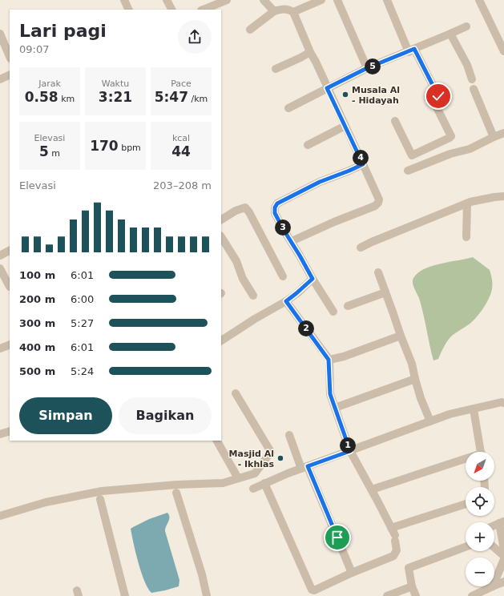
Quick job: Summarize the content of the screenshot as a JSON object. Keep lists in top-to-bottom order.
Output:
{
  "places": ["Musala Al - Hidayah", "Masjid Al - Ikhlas"],
  "north": "bottom left",
  "page": {
    "heading": ["Lari pagi", "09:07"],
    "pins": [
      "5",
      "4",
      "3",
      "2",
      "1"
    ],
    "stats": [
      ["Jarak", "0.58 km"],
      ["Waktu", "3:21"],
      ["Pace", "5:47 /km"],
      ["Elevasi", "5 m"],
      ["170 bpm"],
      ["kcal", "44"]
    ],
    "chart": ["Elevasi", "203–208 m"],
    "list": [
      {
        "name": "100 m",
        "note": "6:01"
      },
      {
        "name": "200 m",
        "note": "6:00"
      },
      {
        "name": "300 m",
        "note": "5:27"
      },
      {
        "name": "400 m",
        "note": "6:01"
      },
      {
        "name": "500 m",
        "note": "5:24"
      }
    ],
    "buttons": ["Simpan", "Bagikan"],
    "map_buttons": ["+", "−"]
  }
}
